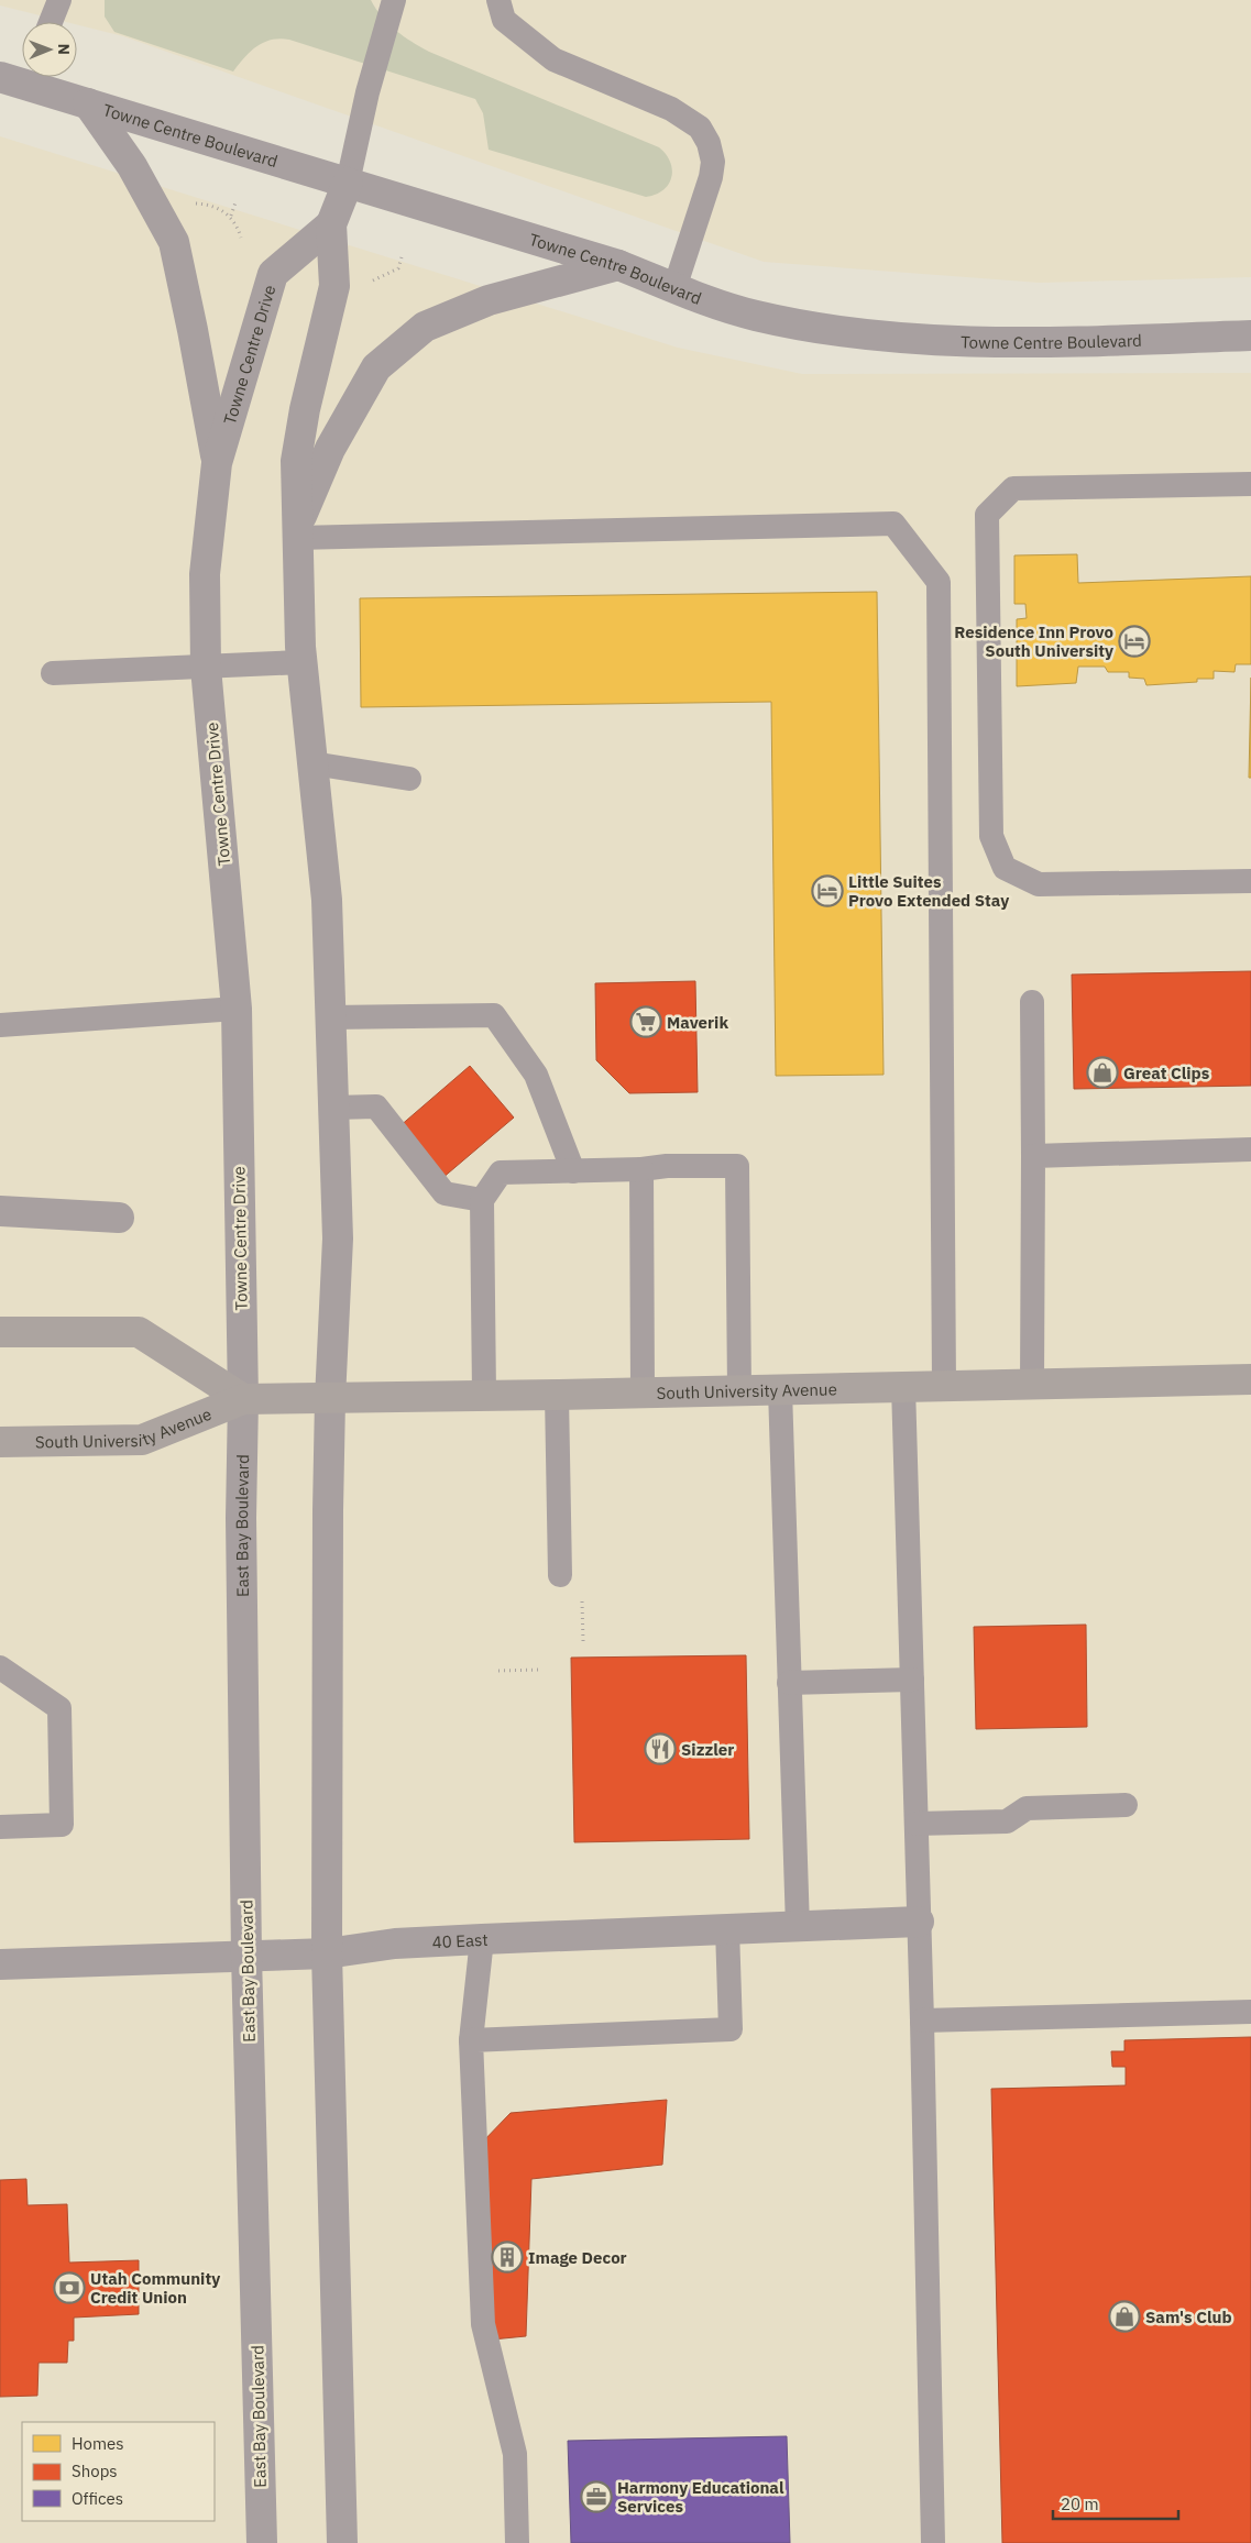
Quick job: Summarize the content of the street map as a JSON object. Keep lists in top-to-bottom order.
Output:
{
  "streets": {
    "highway": ["South University Avenue"],
    "street": [
      "Towne Centre Boulevard",
      "Towne Centre Drive",
      "East Bay Boulevard",
      "40 East"
    ]
  },
  "crossings": [
    ["Towne Centre Boulevard", "Towne Centre Drive"],
    ["Towne Centre Drive", "South University Avenue"],
    ["Towne Centre Drive", "East Bay Boulevard"],
    ["South University Avenue", "East Bay Boulevard"],
    ["East Bay Boulevard", "40 East"]
  ],
  "places": {
    "hotel": ["Residence Inn Provo South University", "Little Suites Provo Extended Stay"],
    "supermarket": ["Maverik"],
    "shop": ["Great Clips", "Sam's Club"],
    "restaurant": ["Sizzler"],
    "building": ["Image Decor"],
    "bank": ["Utah Community Credit Union"],
    "office": ["Harmony Educational Services"]
  },
  "legend": ["Homes", "Shops", "Offices"],
  "scale_bar": "20 m",
  "north": "right"
}
